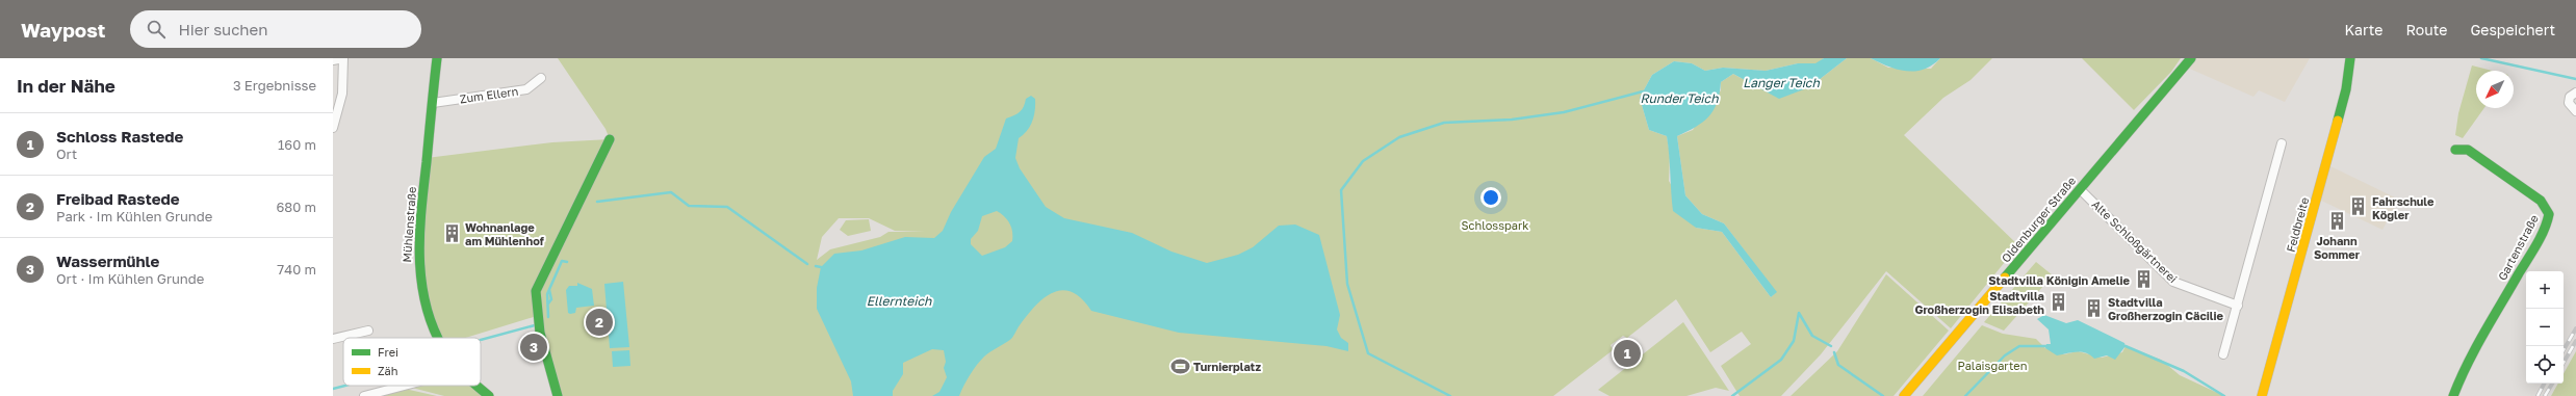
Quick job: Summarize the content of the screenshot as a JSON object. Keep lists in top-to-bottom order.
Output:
{
  "streets": {
    "street": [
      "Zum Ellern",
      "Oldenburger Straße",
      "Mühlenstraße",
      "Feldbreite",
      "Alte Schloßgärtnerei",
      "Gartenstraße"
    ]
  },
  "crossings": [
    ["Zum Ellern", "Mühlenstraße"],
    ["Oldenburger Straße", "Alte Schloßgärtnerei"]
  ],
  "water": ["Langer Teich", "Runder Teich", "Ellernteich"],
  "parks": ["Schlosspark", "Palaisgarten"],
  "places": {
    "building": [
      "Fahrschule Kögler",
      "Johann Sommer",
      "Wohnanlage am Mühlenhof",
      "Stadtvilla Königin Amelie",
      "Stadtvilla Großherzogin Elisabeth",
      "Stadtvilla Großherzogin Cäcilie"
    ],
    "sports": ["Turnierplatz"]
  },
  "legend": ["Frei", "Zäh"],
  "north": "bottom left",
  "page": {
    "header": "Waypost",
    "search": "Hier suchen",
    "nav": ["Karte", "Route", "Gespeichert"],
    "heading": ["In der Nähe", "3 Ergebnisse"],
    "list": [
      {
        "mark": "1",
        "name": "Schloss Rastede",
        "note": "Ort",
        "value": "160 m"
      },
      {
        "mark": "2",
        "name": "Freibad Rastede",
        "note": "Park · Im Kühlen Grunde",
        "value": "680 m"
      },
      {
        "mark": "3",
        "name": "Wassermühle",
        "note": "Ort · Im Kühlen Grunde",
        "value": "740 m"
      }
    ],
    "map_buttons": ["+", "−"],
    "pins": ["2", "3", "1"]
  }
}
